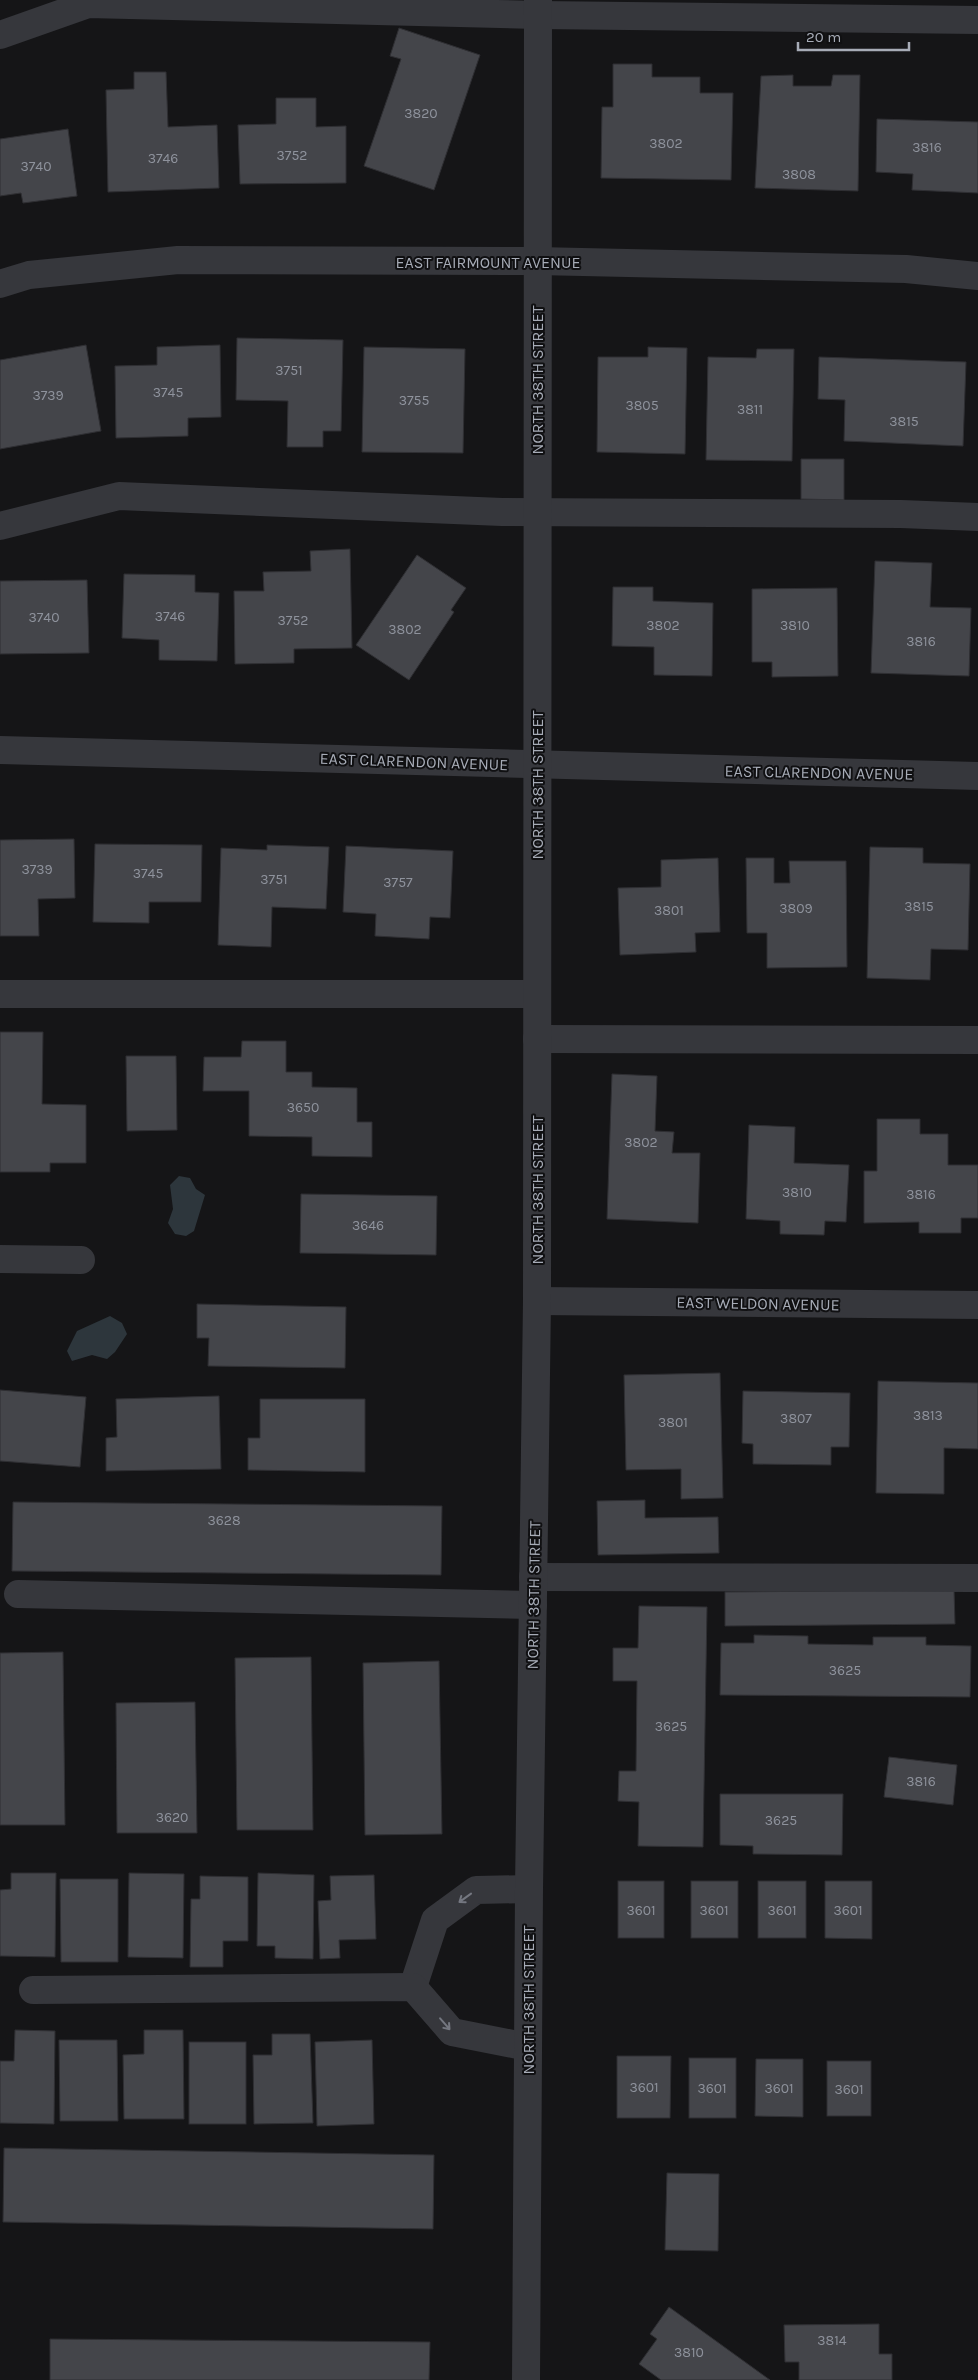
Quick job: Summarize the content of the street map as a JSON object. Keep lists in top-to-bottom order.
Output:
{
  "streets": {
    "street": [
      "EAST FAIRMOUNT AVENUE",
      "NORTH 38TH STREET",
      "EAST CLARENDON AVENUE",
      "EAST WELDON AVENUE"
    ]
  },
  "crossings": [
    ["EAST FAIRMOUNT AVENUE", "NORTH 38TH STREET"],
    ["NORTH 38TH STREET", "EAST CLARENDON AVENUE"],
    ["NORTH 38TH STREET", "EAST WELDON AVENUE"]
  ],
  "house_numbers": [
    "3820",
    "3802",
    "3816",
    "3752",
    "3746",
    "3740",
    "3808",
    "3751",
    "3745",
    "3739",
    "3755",
    "3805",
    "3811",
    "3815",
    "3746",
    "3740",
    "3752",
    "3802",
    "3810",
    "3802",
    "3816",
    "3739",
    "3745",
    "3751",
    "3757",
    "3815",
    "3809",
    "3801",
    "3650",
    "3802",
    "3810",
    "3816",
    "3646",
    "3813",
    "3807",
    "3801",
    "3628",
    "3625",
    "3625",
    "3816",
    "3620",
    "3625",
    "3601",
    "3601",
    "3601",
    "3601",
    "3601",
    "3601",
    "3601",
    "3601",
    "3814",
    "3810"
  ],
  "scale_bar": "20 m"
}
